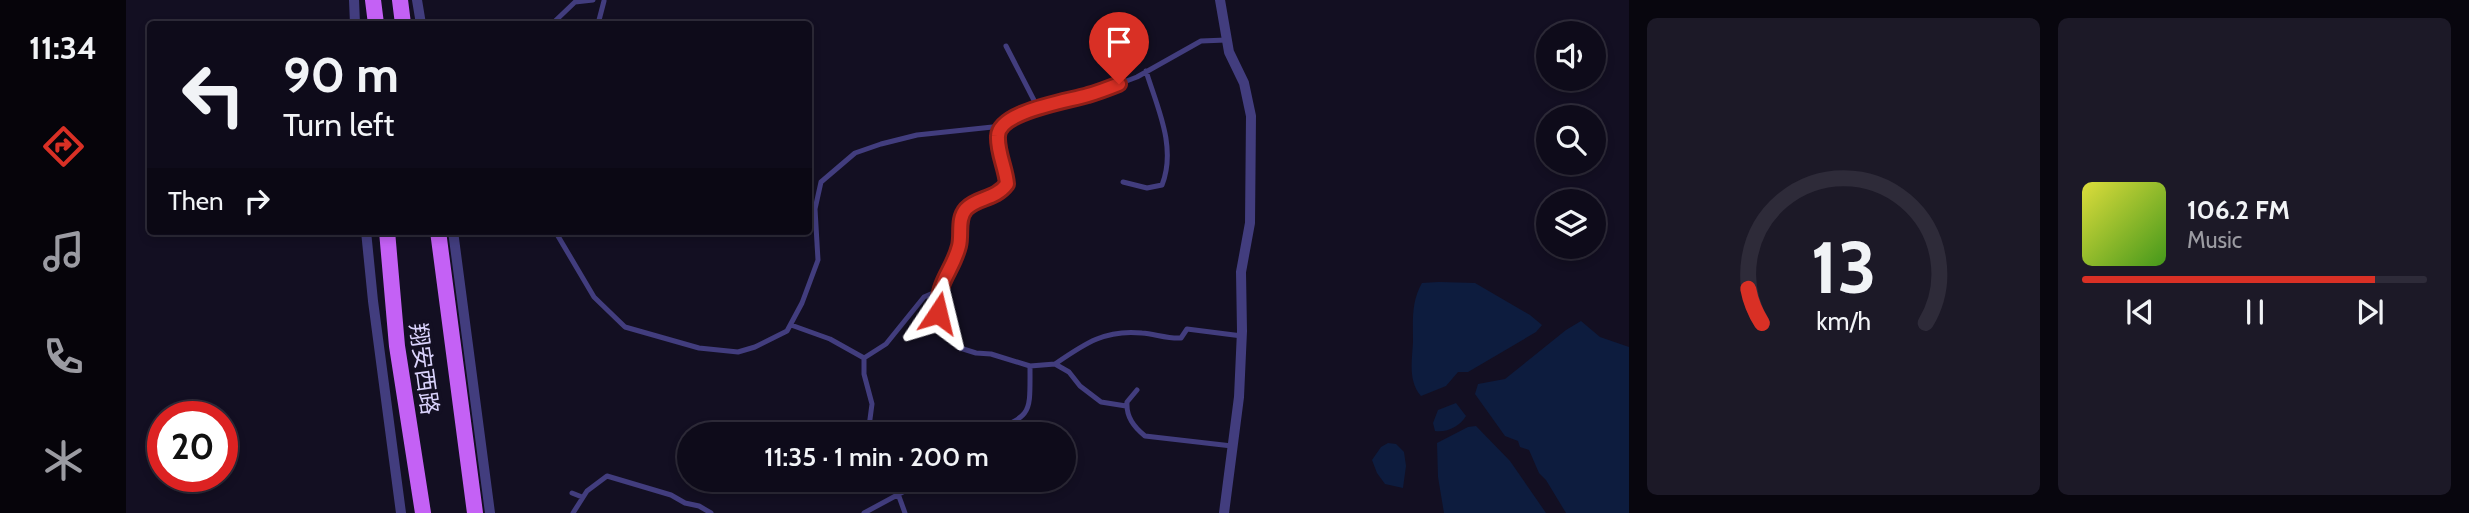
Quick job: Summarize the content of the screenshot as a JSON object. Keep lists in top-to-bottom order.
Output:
{
  "streets": {
    "main road": ["翔安西路"]
  },
  "page": {
    "tabs": "11:34",
    "turn": ["90 m", "Turn left"],
    "then": "Then",
    "song": ["106.2 FM", "Music"],
    "limit": "20",
    "trip": "11:35 · 1 min · 200 m",
    "gauge": ["13", "km/h"]
  }
}
